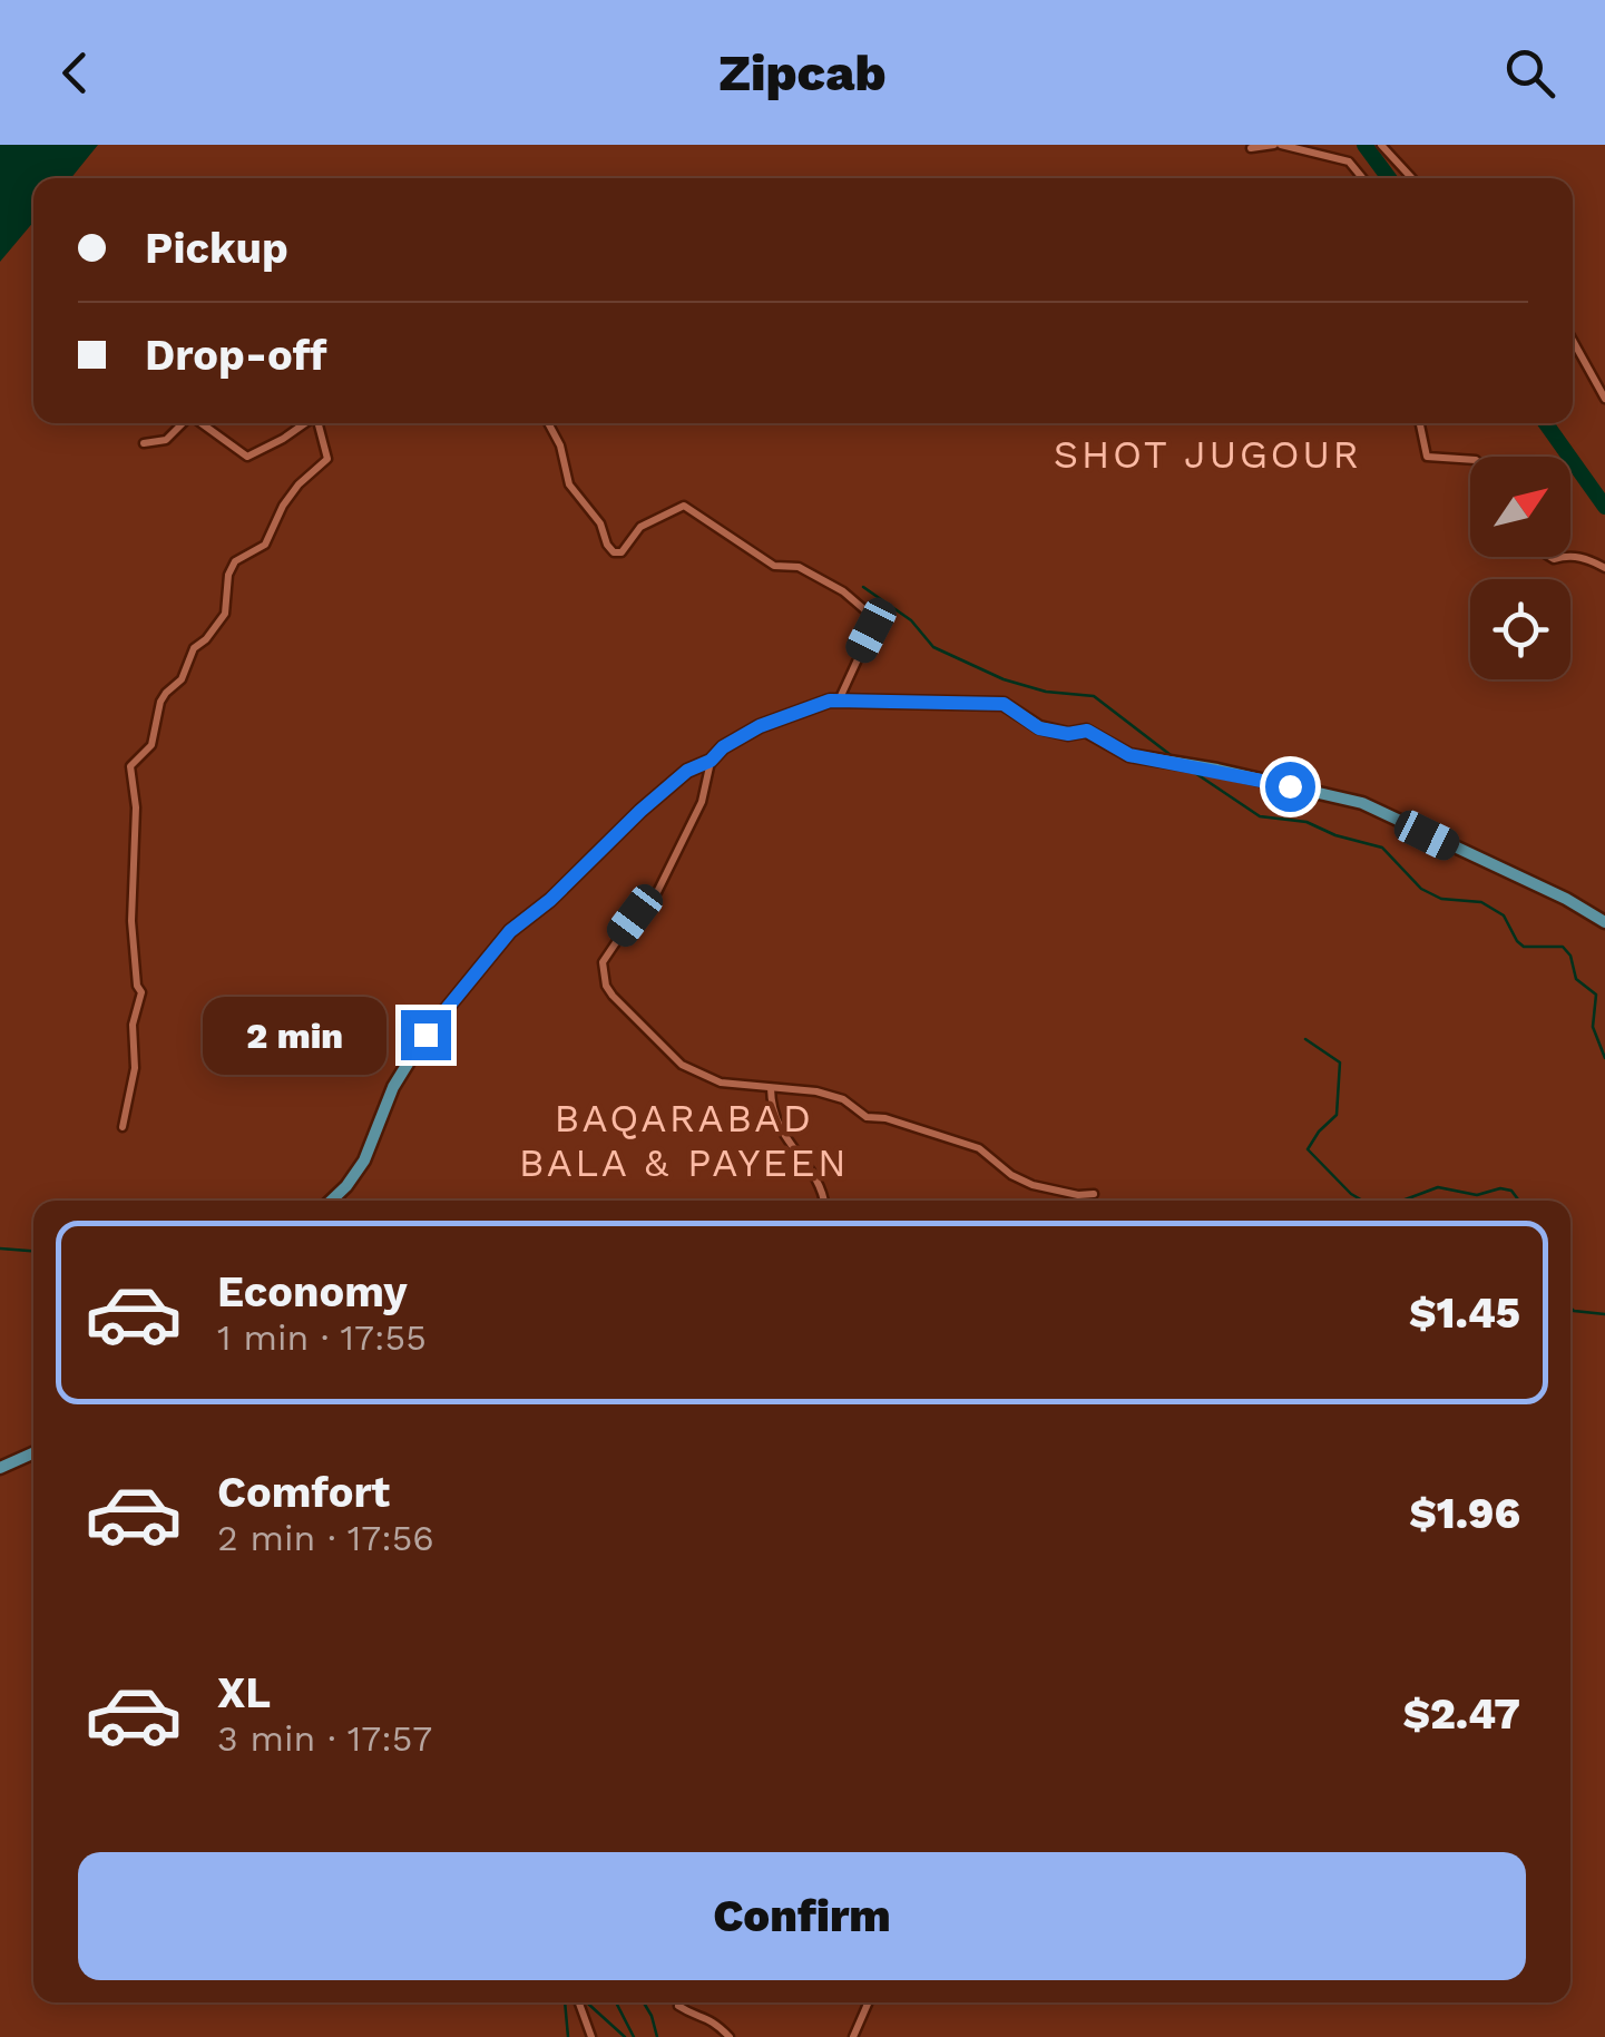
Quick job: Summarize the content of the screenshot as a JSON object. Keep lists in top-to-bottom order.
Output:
{
  "districts": ["SHOT JUGOUR", "BAQARABAD BALA & PAYEEN"],
  "north": "top right",
  "page": {
    "header": "Zipcab",
    "banner": ["Pickup", "Drop-off"],
    "bubble": "2 min",
    "list": [
      {
        "name": "Economy",
        "note": "1 min · 17:55",
        "value": "$1.45"
      },
      {
        "name": "Comfort",
        "note": "2 min · 17:56",
        "value": "$1.96"
      },
      {
        "name": "XL",
        "note": "3 min · 17:57",
        "value": "$2.47"
      }
    ],
    "buttons": "Confirm"
  }
}
